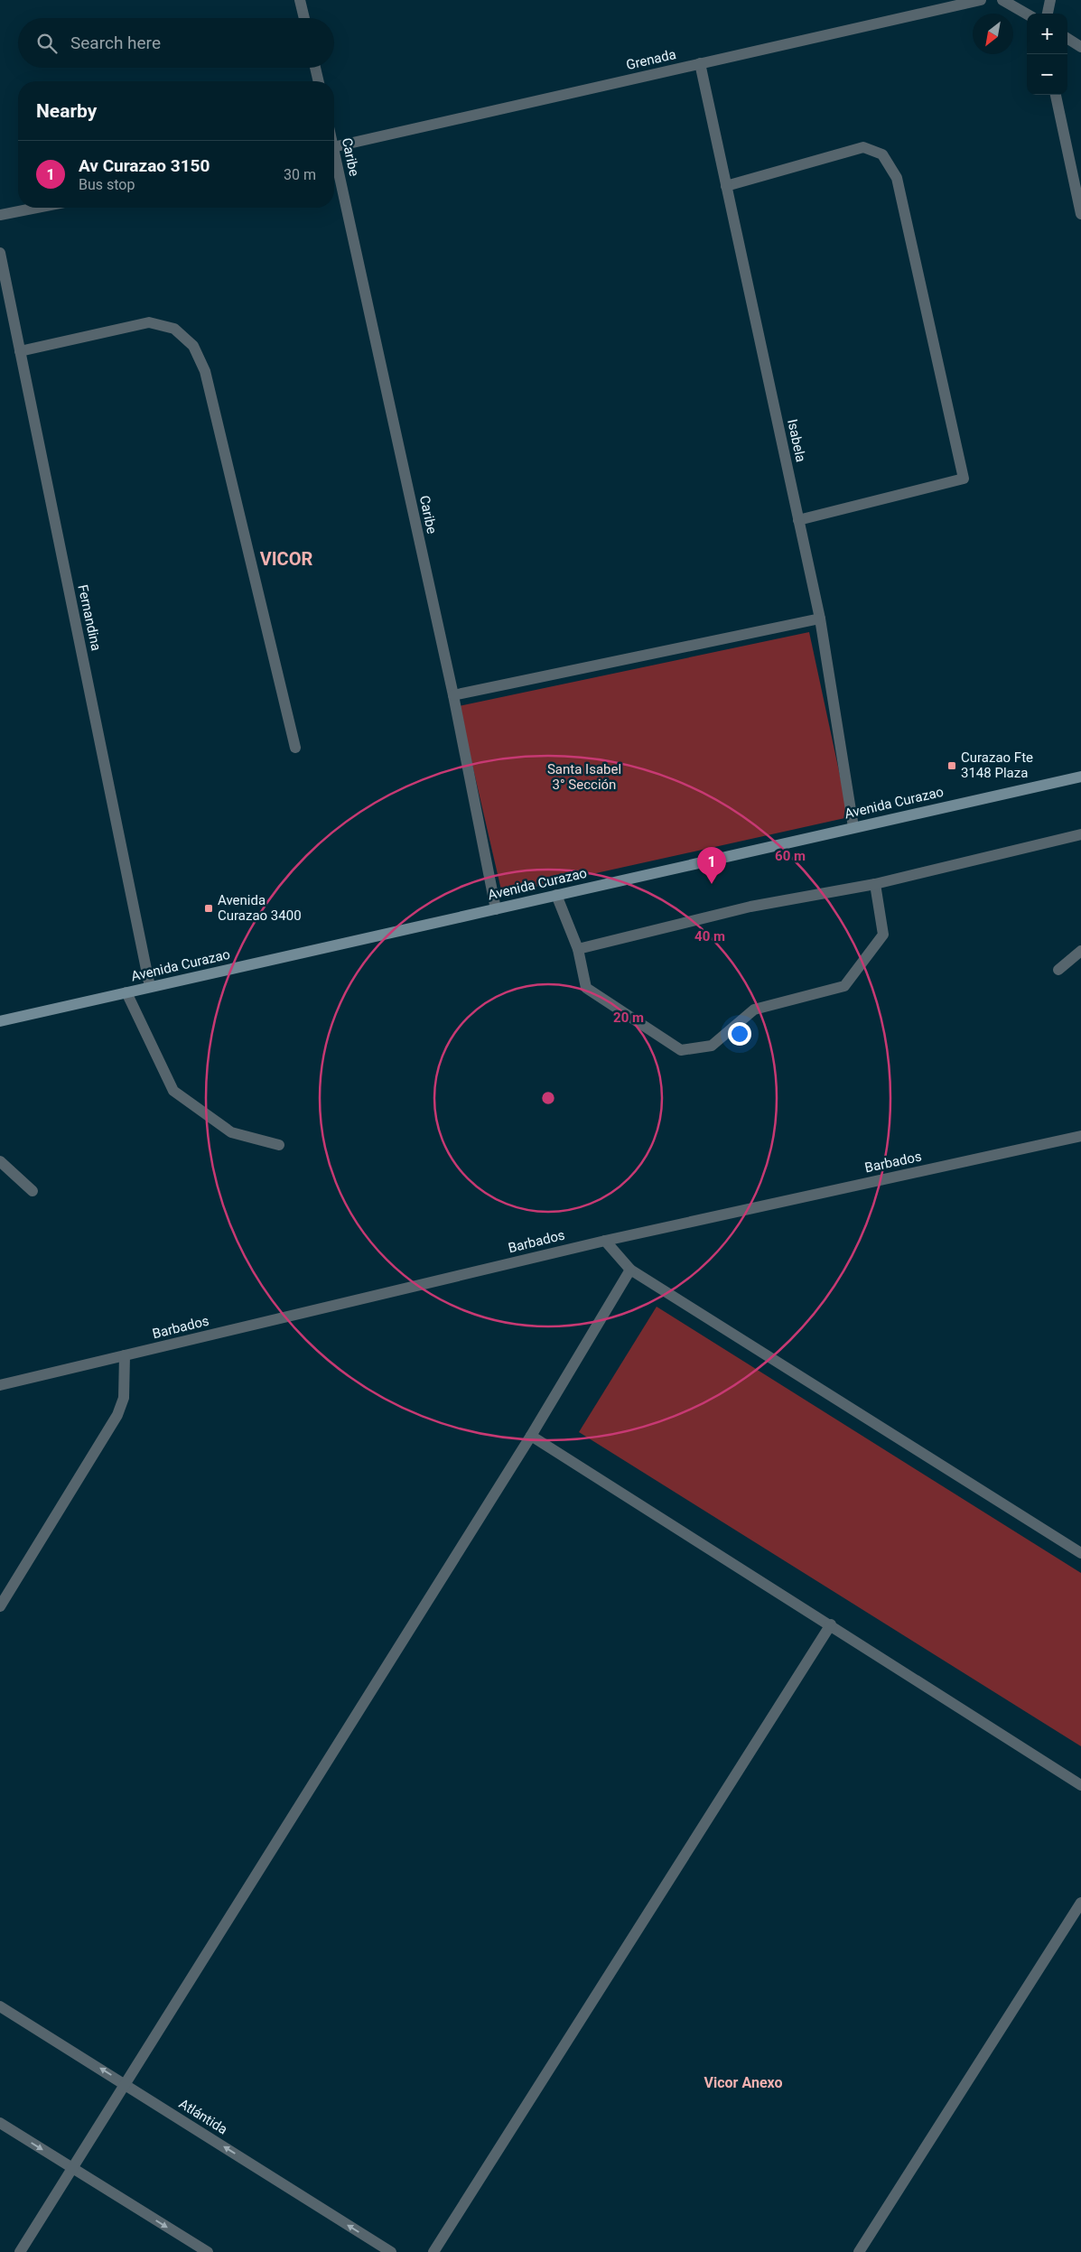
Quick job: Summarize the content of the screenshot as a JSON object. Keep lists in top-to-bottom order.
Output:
{
  "streets": {
    "street": [
      "Grenada",
      "Caribe",
      "Isabela",
      "Fernandina",
      "Avenida Curazao",
      "Barbados",
      "Atlántida"
    ]
  },
  "crossings": [
    ["Grenada", "Isabela"],
    ["Caribe", "Avenida Curazao"],
    ["Isabela", "Avenida Curazao"],
    ["Fernandina", "Avenida Curazao"]
  ],
  "districts": ["VICOR", "Vicor Anexo"],
  "parks": ["Santa Isabel 3° Sección"],
  "places": {
    "transit": ["Curazao Fte 3148 Plaza", "Avenida Curazao 3400"]
  },
  "north": "bottom left",
  "page": {
    "map_buttons": ["+", "−"],
    "search": "Search here",
    "heading": "Nearby",
    "list": [
      {
        "mark": "1",
        "name": "Av Curazao 3150",
        "note": "Bus stop",
        "value": "30 m"
      }
    ],
    "pins": "1"
  },
  "rings": ["60 m", "40 m", "20 m"]
}
